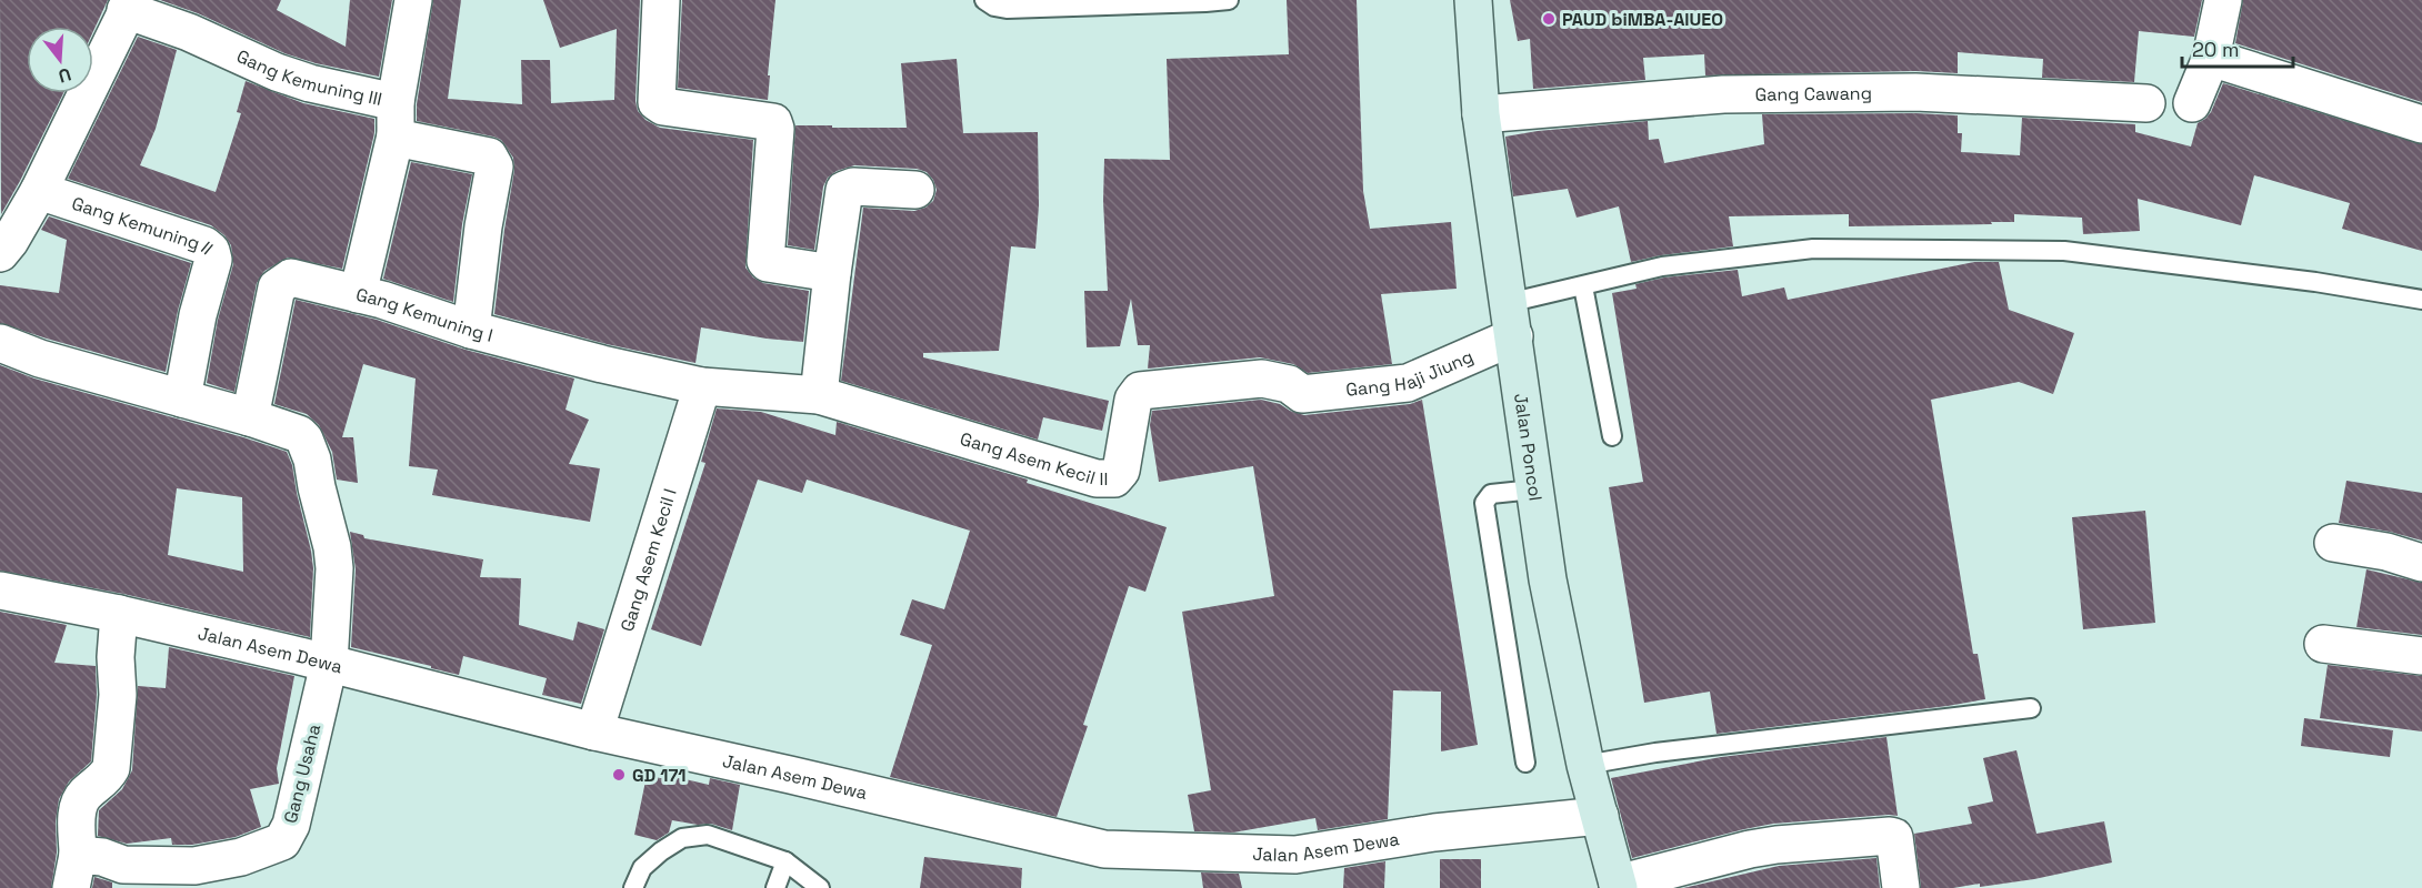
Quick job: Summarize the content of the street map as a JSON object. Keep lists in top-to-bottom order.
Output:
{
  "streets": {
    "street": [
      "Gang Kemuning III",
      "Gang Cawang",
      "Gang Kemuning II",
      "Gang Kemuning I",
      "Gang Haji Jiung",
      "Jalan Poncol",
      "Gang Asem Kecil II",
      "Gang Asem Kecil I",
      "Jalan Asem Dewa",
      "Gang Usaha"
    ]
  },
  "crossings": [
    ["Gang Kemuning III", "Gang Kemuning I"],
    ["Gang Cawang", "Jalan Poncol"],
    ["Gang Kemuning I", "Gang Asem Kecil II"],
    ["Gang Kemuning I", "Gang Asem Kecil I"],
    ["Gang Haji Jiung", "Jalan Poncol"],
    ["Gang Haji Jiung", "Gang Asem Kecil II"],
    ["Jalan Poncol", "Jalan Asem Dewa"],
    ["Gang Asem Kecil II", "Gang Asem Kecil I"],
    ["Gang Asem Kecil I", "Jalan Asem Dewa"],
    ["Jalan Asem Dewa", "Gang Usaha"]
  ],
  "places": ["PAUD biMBA-AIUEO", "GD 171"],
  "scale_bar": "20 m",
  "north": "bottom"
}
